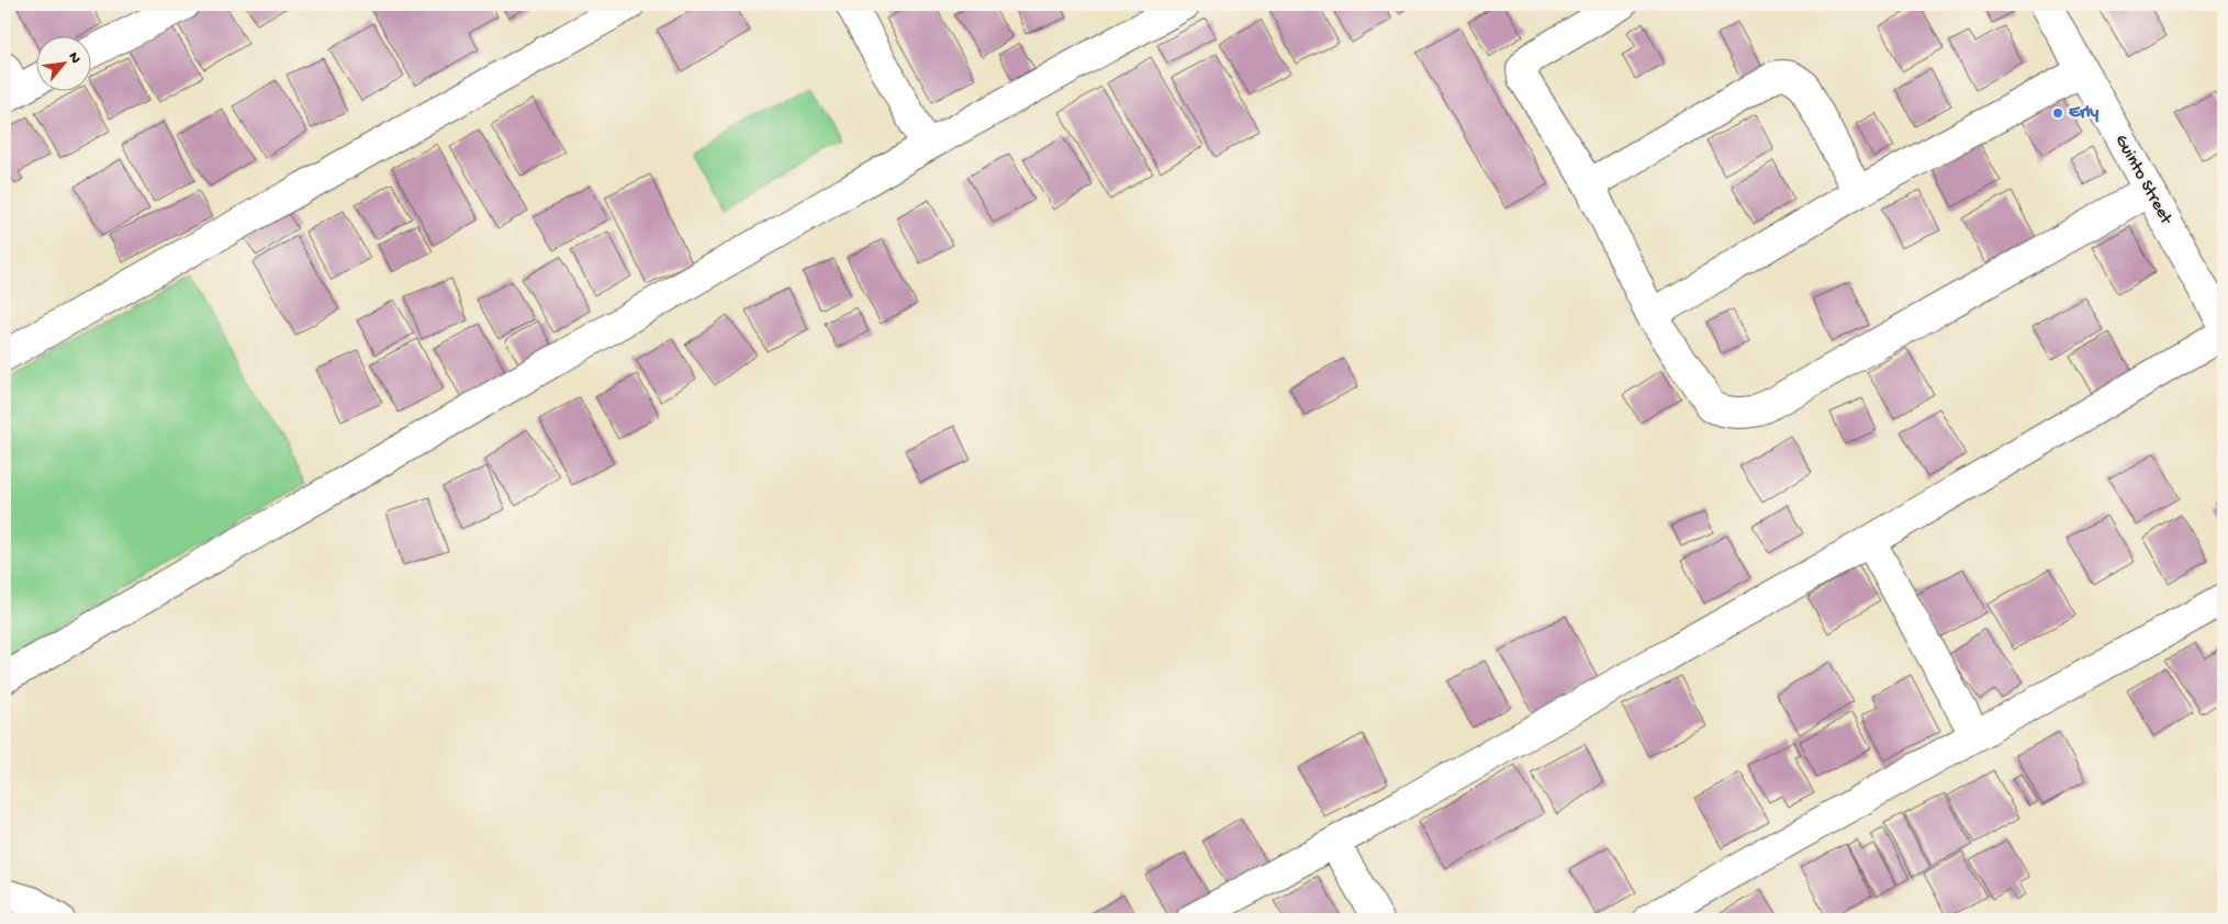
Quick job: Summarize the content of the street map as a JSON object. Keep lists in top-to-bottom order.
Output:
{
  "streets": {
    "street": ["Guinto Street"]
  },
  "places": ["Erly"],
  "north": "top right"
}
